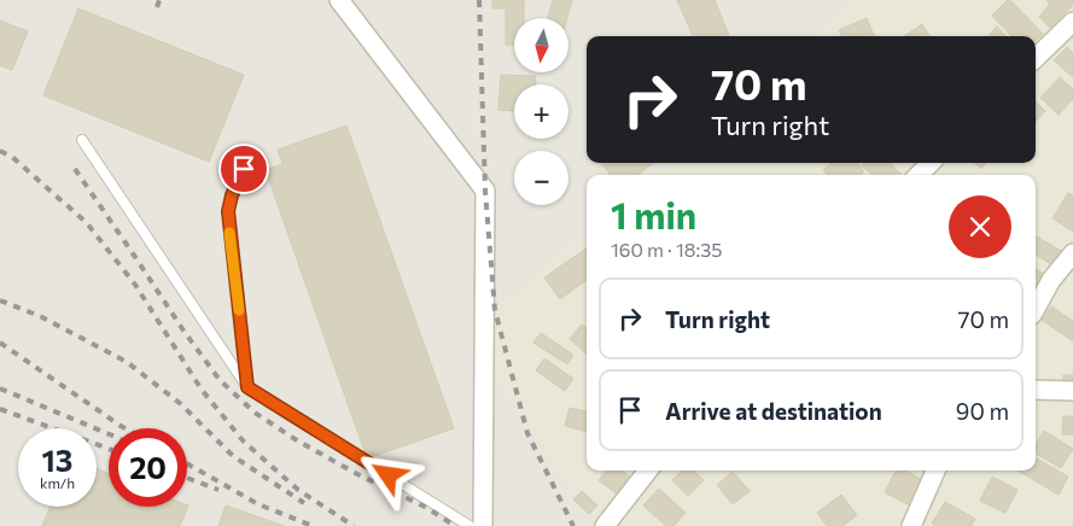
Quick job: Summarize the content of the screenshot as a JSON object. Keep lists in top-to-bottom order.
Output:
{
  "north": "bottom",
  "page": {
    "map_buttons": ["+", "−"],
    "turn": ["70 m", "Turn right"],
    "heading": ["1 min", "160 m · 18:35"],
    "list": [
      {
        "name": "Turn right",
        "value": "70 m"
      },
      {
        "name": "Arrive at destination",
        "value": "90 m"
      }
    ],
    "speed": "13 km/h",
    "limit": "20"
  }
}
